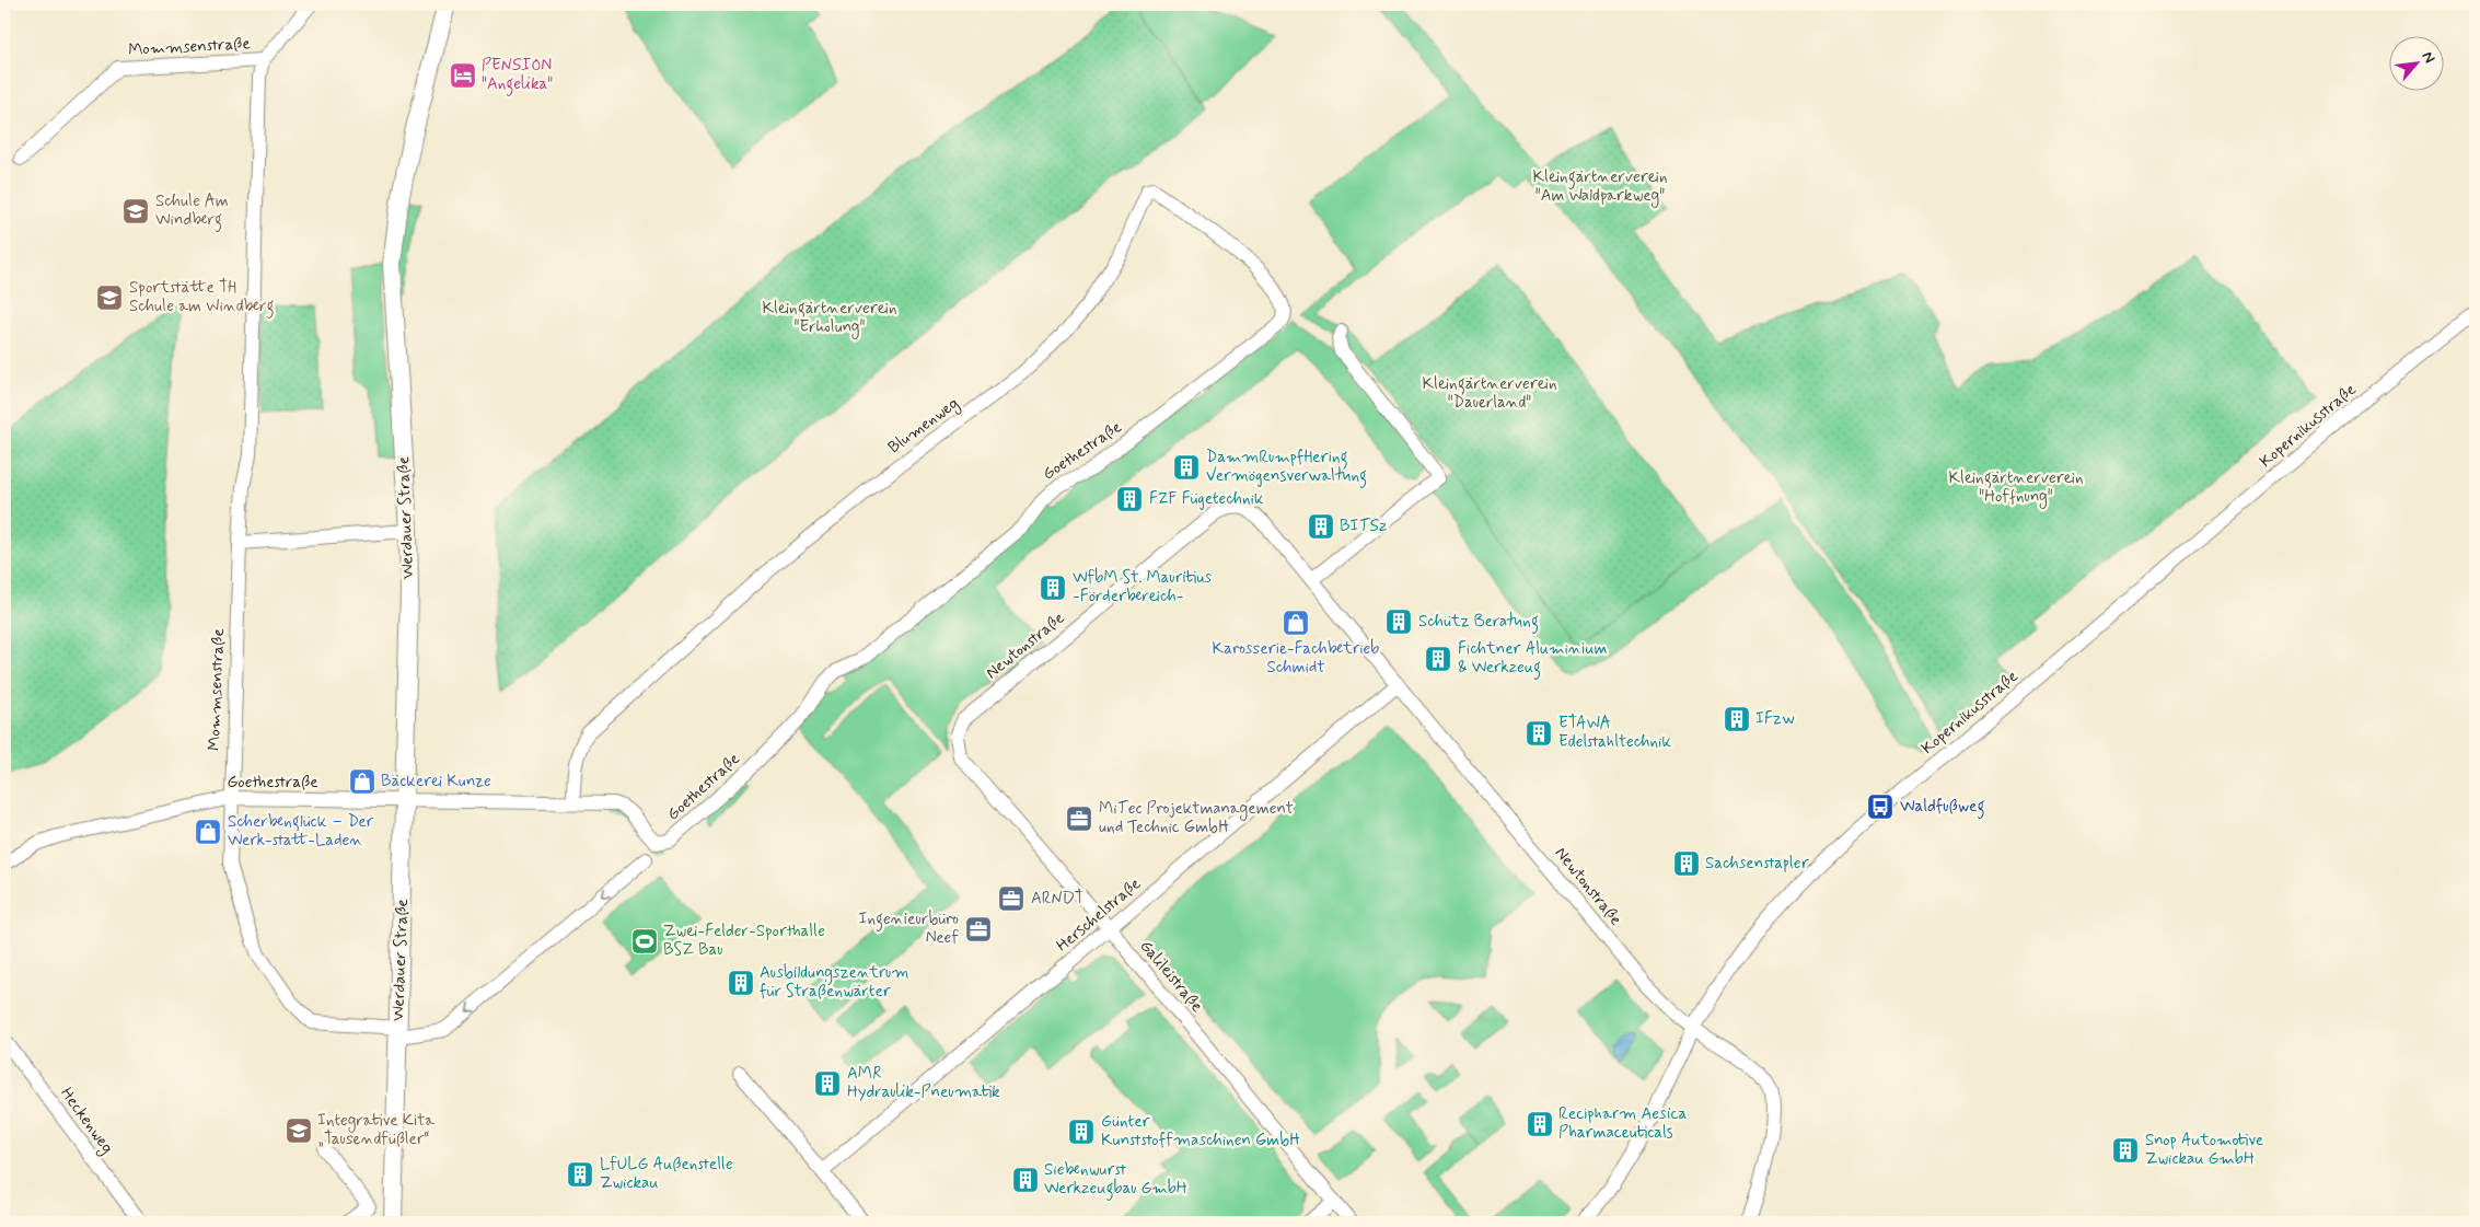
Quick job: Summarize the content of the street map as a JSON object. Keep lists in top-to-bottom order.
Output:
{
  "streets": {
    "main road": ["Werdauer Straße"],
    "street": [
      "Mommsenstraße",
      "Blumenweg",
      "Kopernikusstraße",
      "Goethestraße",
      "Newtonstraße",
      "Herschelstraße",
      "Galileistraße",
      "Heckenweg"
    ]
  },
  "crossings": [
    ["Mommsenstraße", "Goethestraße"],
    ["Mommsenstraße", "Werdauer Straße"],
    ["Blumenweg", "Goethestraße"],
    ["Kopernikusstraße", "Newtonstraße"],
    ["Goethestraße", "Werdauer Straße"],
    ["Newtonstraße", "Herschelstraße"],
    ["Newtonstraße", "Galileistraße"],
    ["Herschelstraße", "Galileistraße"]
  ],
  "parks": [
    "Kleingärtnerverein \"Am Waldparkweg\"",
    "Kleingärtnerverein \"Erholung\"",
    "Kleingärtnerverein \"Dauerland\"",
    "Kleingärtnerverein \"Hoffnung\""
  ],
  "places": {
    "hotel": ["PENSION \"Angelika\""],
    "school or university": ["Schule Am Windberg", "Sportstätte TH Schule am Windberg", "Integrative Kita „Tausendfüßler“"],
    "building": [
      "DammRumpfHering Vermögensverwaltung",
      "FZF Fügetechnik",
      "BITSz",
      "WfbM St. Mauritius -Förderbereich-",
      "Schütz Beratung",
      "Fichtner Aluminium & Werkzeug",
      "IFzw",
      "ETAWA Edelstahltechnik",
      "Sachsenstapler",
      "Ausbildungszentrum für Straßenwärter",
      "AMR Hydraulik-Pneumatik",
      "Recipharm Aesica Pharmaceuticals",
      "Günter Kunststoffmaschinen GmbH",
      "Snop Automotive Zwickau GmbH",
      "LfULG Außenstelle Zwickau",
      "Siebenwurst Werkzeugbau GmbH"
    ],
    "shop": ["Karosserie-Fachbetrieb Schmidt", "Bäckerei Kunze", "Scherbenglück – Der Werk-statt-Laden"],
    "bus stop": ["Waldfußweg"],
    "office": ["MiTec Projektmanagement und Technic GmbH", "ARNDT", "Ingenieurbüro Neef"],
    "sports": ["Zwei-Felder-Sporthalle BSZ Bau"]
  },
  "north": "top right"
}
